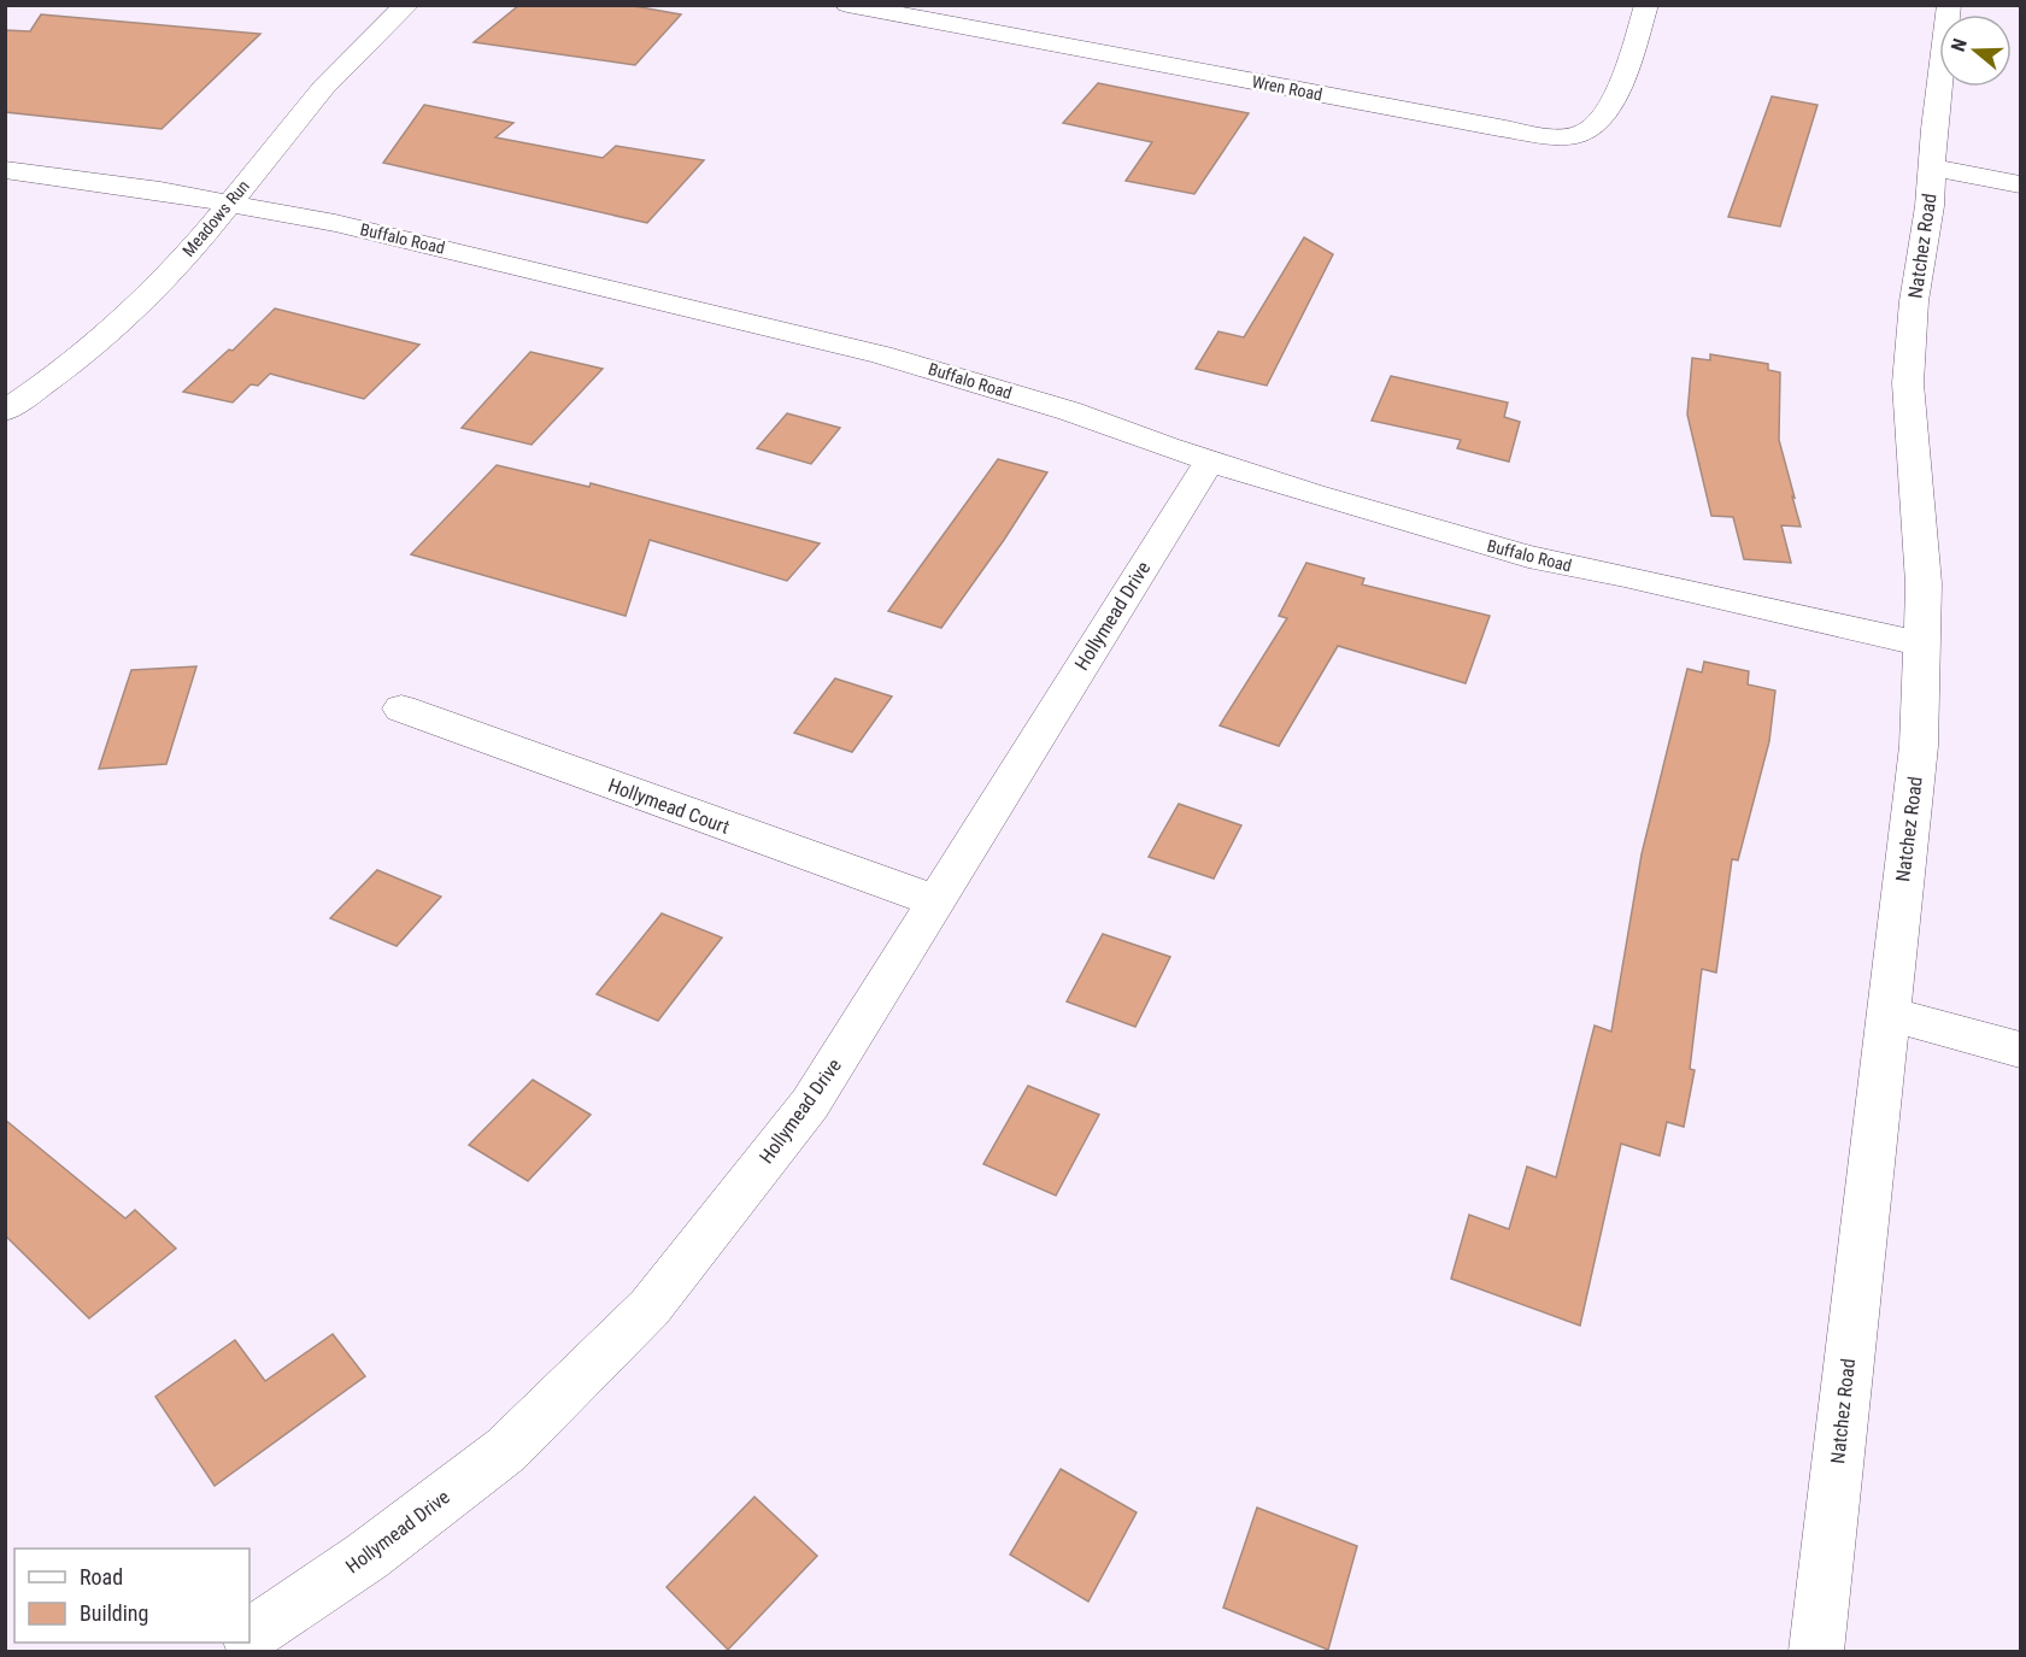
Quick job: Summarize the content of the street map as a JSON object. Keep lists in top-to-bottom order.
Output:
{
  "streets": {
    "street": [
      "Wren Road",
      "Meadows Run",
      "Buffalo Road",
      "Natchez Road",
      "Hollymead Drive",
      "Hollymead Court"
    ]
  },
  "crossings": [
    ["Meadows Run", "Buffalo Road"],
    ["Buffalo Road", "Natchez Road"],
    ["Buffalo Road", "Hollymead Drive"],
    ["Hollymead Drive", "Hollymead Court"]
  ],
  "legend": ["Road", "Building"],
  "north": "left"
}
